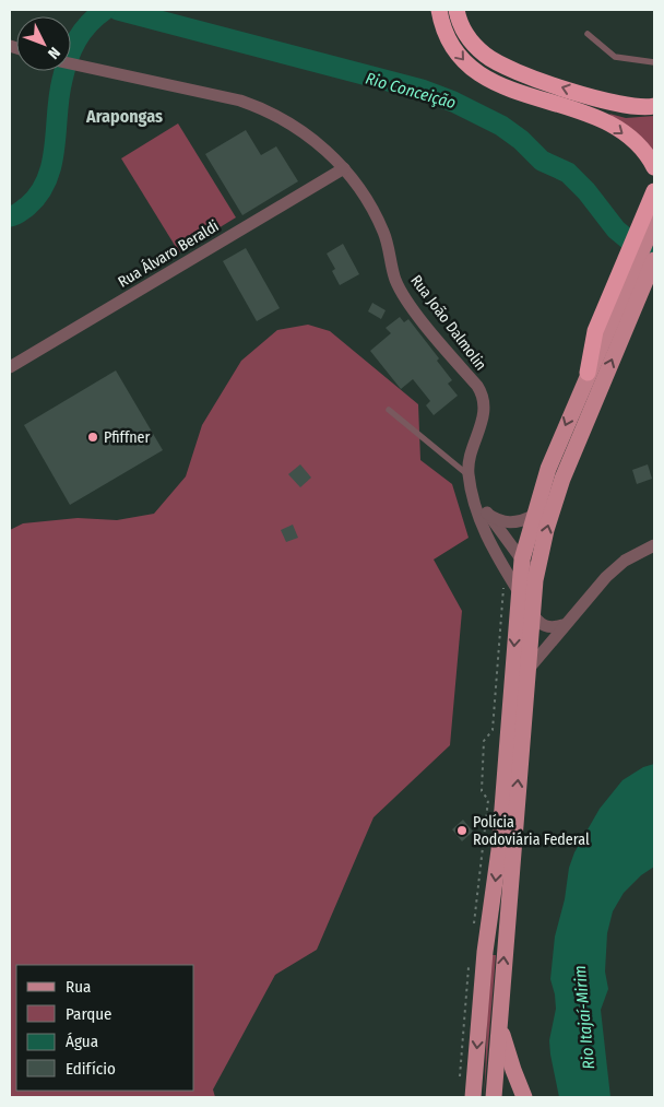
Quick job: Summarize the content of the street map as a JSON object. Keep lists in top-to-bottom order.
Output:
{
  "streets": {
    "street": ["Rua Álvaro Beraldi", "Rua João Dalmolin"]
  },
  "crossings": [
    ["Rua Álvaro Beraldi", "Rua João Dalmolin"]
  ],
  "districts": ["Arapongas"],
  "water": ["Rio Conceição", "Rio Itajaí-Mirim"],
  "places": ["Pfiffner", "Polícia Rodoviária Federal"],
  "legend": [
    "Rua",
    "Parque",
    "Água",
    "Edifício"
  ],
  "north": "bottom right"
}
